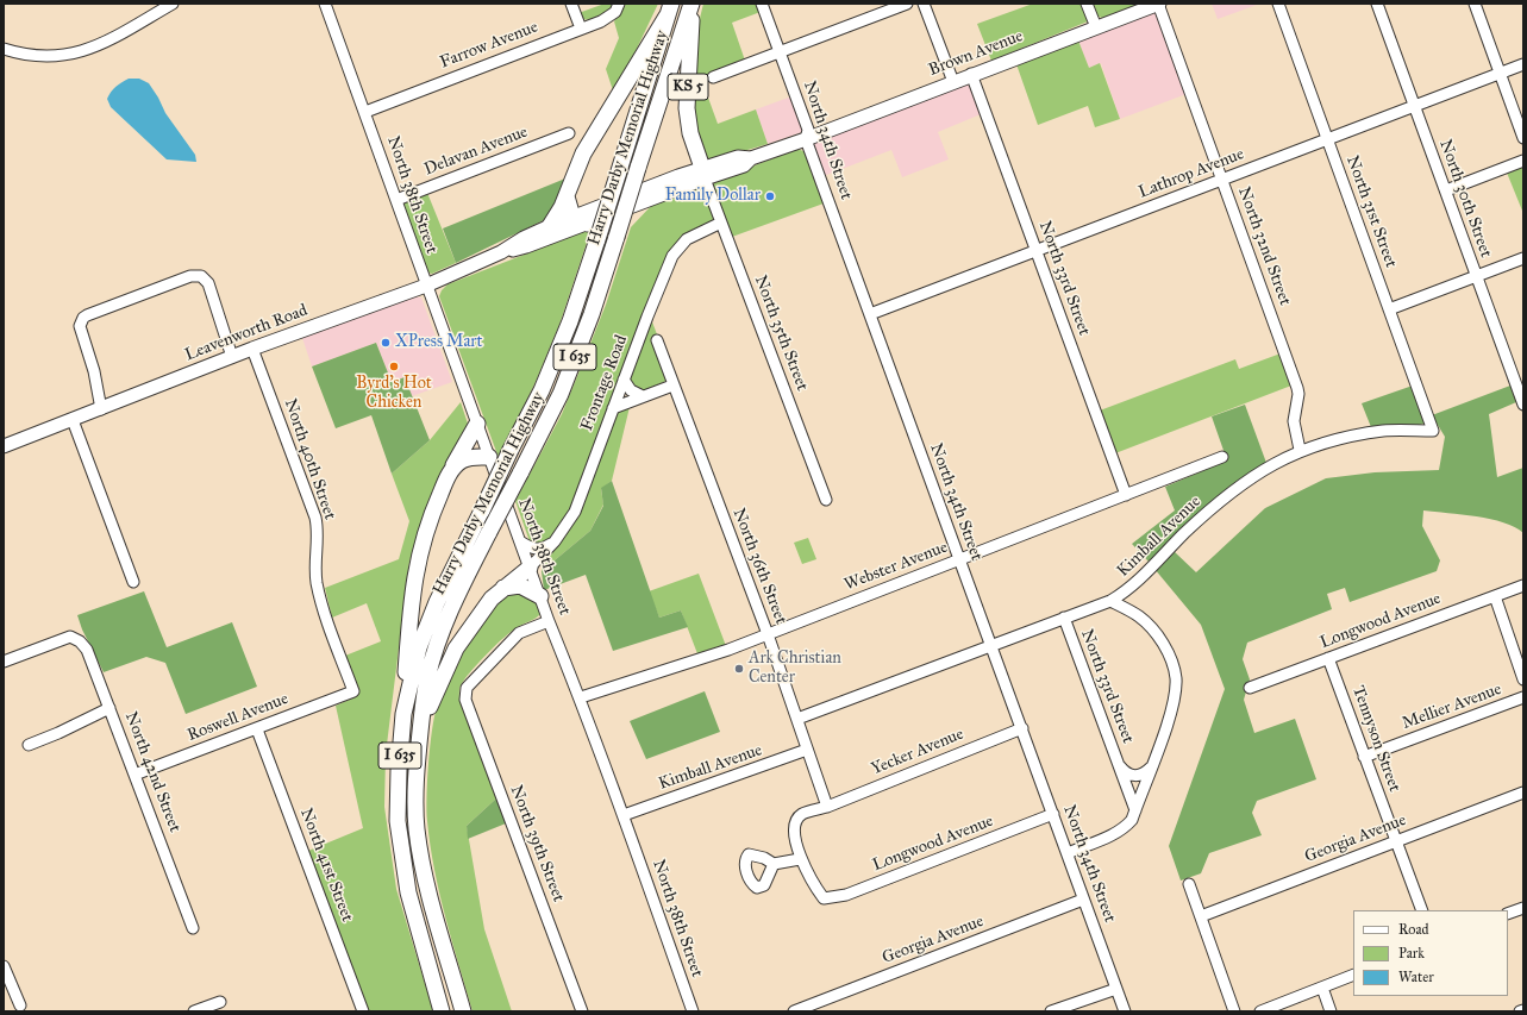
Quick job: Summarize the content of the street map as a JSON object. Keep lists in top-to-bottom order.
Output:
{
  "streets": {
    "highway": ["KS 5", "Harry Darby Memorial Highway", "I 635"],
    "main road": ["Brown Avenue", "Leavenworth Road"],
    "street": [
      "Farrow Avenue",
      "North 34th Street",
      "Delavan Avenue",
      "Lathrop Avenue",
      "North 38th Street",
      "North 30th Street",
      "North 31st Street",
      "North 32nd Street",
      "North 33rd Street",
      "North 35th Street",
      "Frontage Road",
      "North 40th Street",
      "Kimball Avenue",
      "North 36th Street",
      "Webster Avenue",
      "Longwood Avenue",
      "Mellier Avenue",
      "Roswell Avenue",
      "Tennyson Street",
      "Yecker Avenue",
      "North 42nd Street",
      "Georgia Avenue",
      "North 39th Street",
      "North 41st Street"
    ]
  },
  "crossings": [
    ["Farrow Avenue", "North 38th Street"],
    ["Brown Avenue", "North 34th Street"],
    ["Brown Avenue", "North 32nd Street"],
    ["Brown Avenue", "North 33rd Street"],
    ["Brown Avenue", "Leavenworth Road"],
    ["KS 5", "Harry Darby Memorial Highway"],
    ["KS 5", "Leavenworth Road"],
    ["KS 5", "North 35th Street"],
    ["North 34th Street", "Lathrop Avenue"],
    ["North 34th Street", "Leavenworth Road"],
    ["North 34th Street", "Kimball Avenue"],
    ["North 34th Street", "Webster Avenue"],
    ["North 34th Street", "Longwood Avenue"],
    ["North 34th Street", "Yecker Avenue"],
    ["North 34th Street", "Georgia Avenue"],
    ["Delavan Avenue", "North 38th Street"],
    ["Lathrop Avenue", "North 30th Street"],
    ["Lathrop Avenue", "North 31st Street"],
    ["Lathrop Avenue", "North 32nd Street"],
    ["Lathrop Avenue", "North 33rd Street"],
    ["North 38th Street", "Leavenworth Road"],
    ["North 38th Street", "Frontage Road"],
    ["North 38th Street", "Kimball Avenue"],
    ["North 38th Street", "Webster Avenue"],
    ["North 38th Street", "North 39th Street"],
    ["North 31st Street", "Kimball Avenue"],
    ["North 32nd Street", "Kimball Avenue"],
    ["North 33rd Street", "Kimball Avenue"],
    ["North 33rd Street", "Webster Avenue"],
    ["Leavenworth Road", "North 35th Street"],
    ["Leavenworth Road", "North 40th Street"],
    ["North 35th Street", "Frontage Road"],
    ["North 40th Street", "Roswell Avenue"],
    ["Kimball Avenue", "North 36th Street"],
    ["North 36th Street", "Webster Avenue"],
    ["North 36th Street", "Yecker Avenue"],
    ["Longwood Avenue", "Tennyson Street"],
    ["Longwood Avenue", "Yecker Avenue"],
    ["Mellier Avenue", "Tennyson Street"],
    ["Roswell Avenue", "North 42nd Street"],
    ["Roswell Avenue", "North 41st Street"],
    ["Tennyson Street", "Georgia Avenue"]
  ],
  "places": [
    "Family Dollar",
    "XPress Mart",
    "Byrd's Hot Chicken",
    "Ark Christian Center"
  ],
  "legend": ["Road", "Park", "Water"]
}
